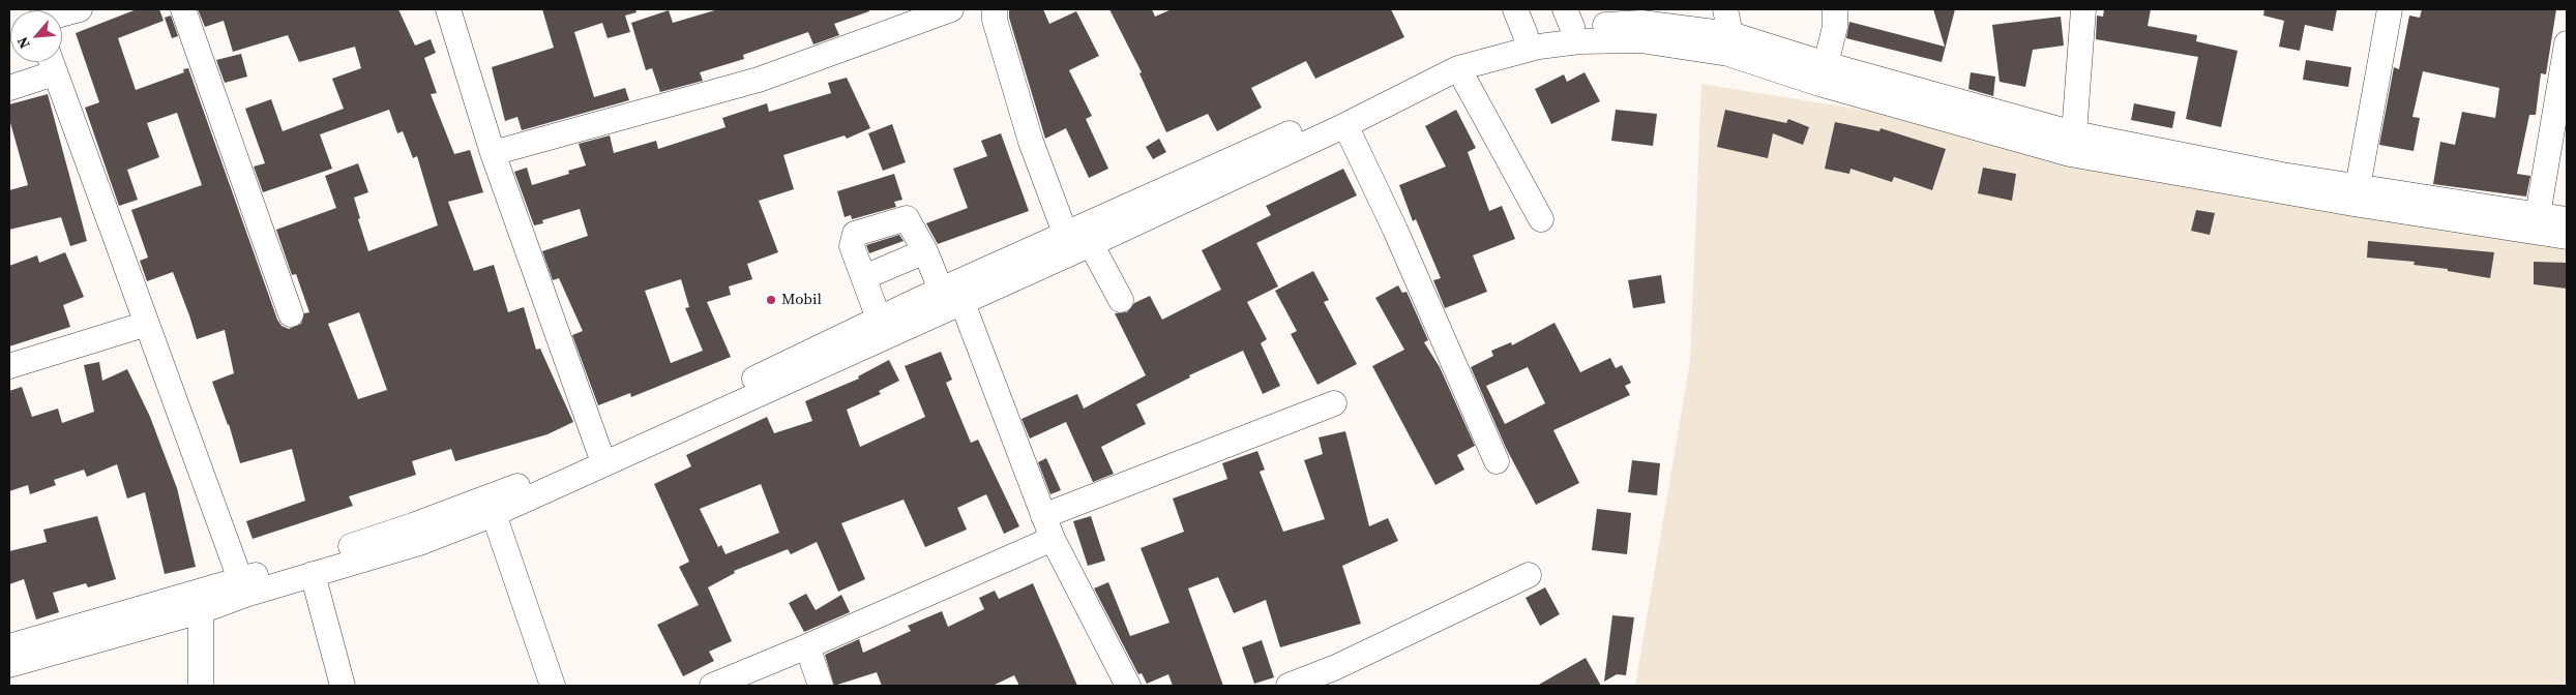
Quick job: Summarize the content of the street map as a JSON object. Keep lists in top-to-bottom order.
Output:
{
  "places": ["Mobil"],
  "north": "bottom left"
}
